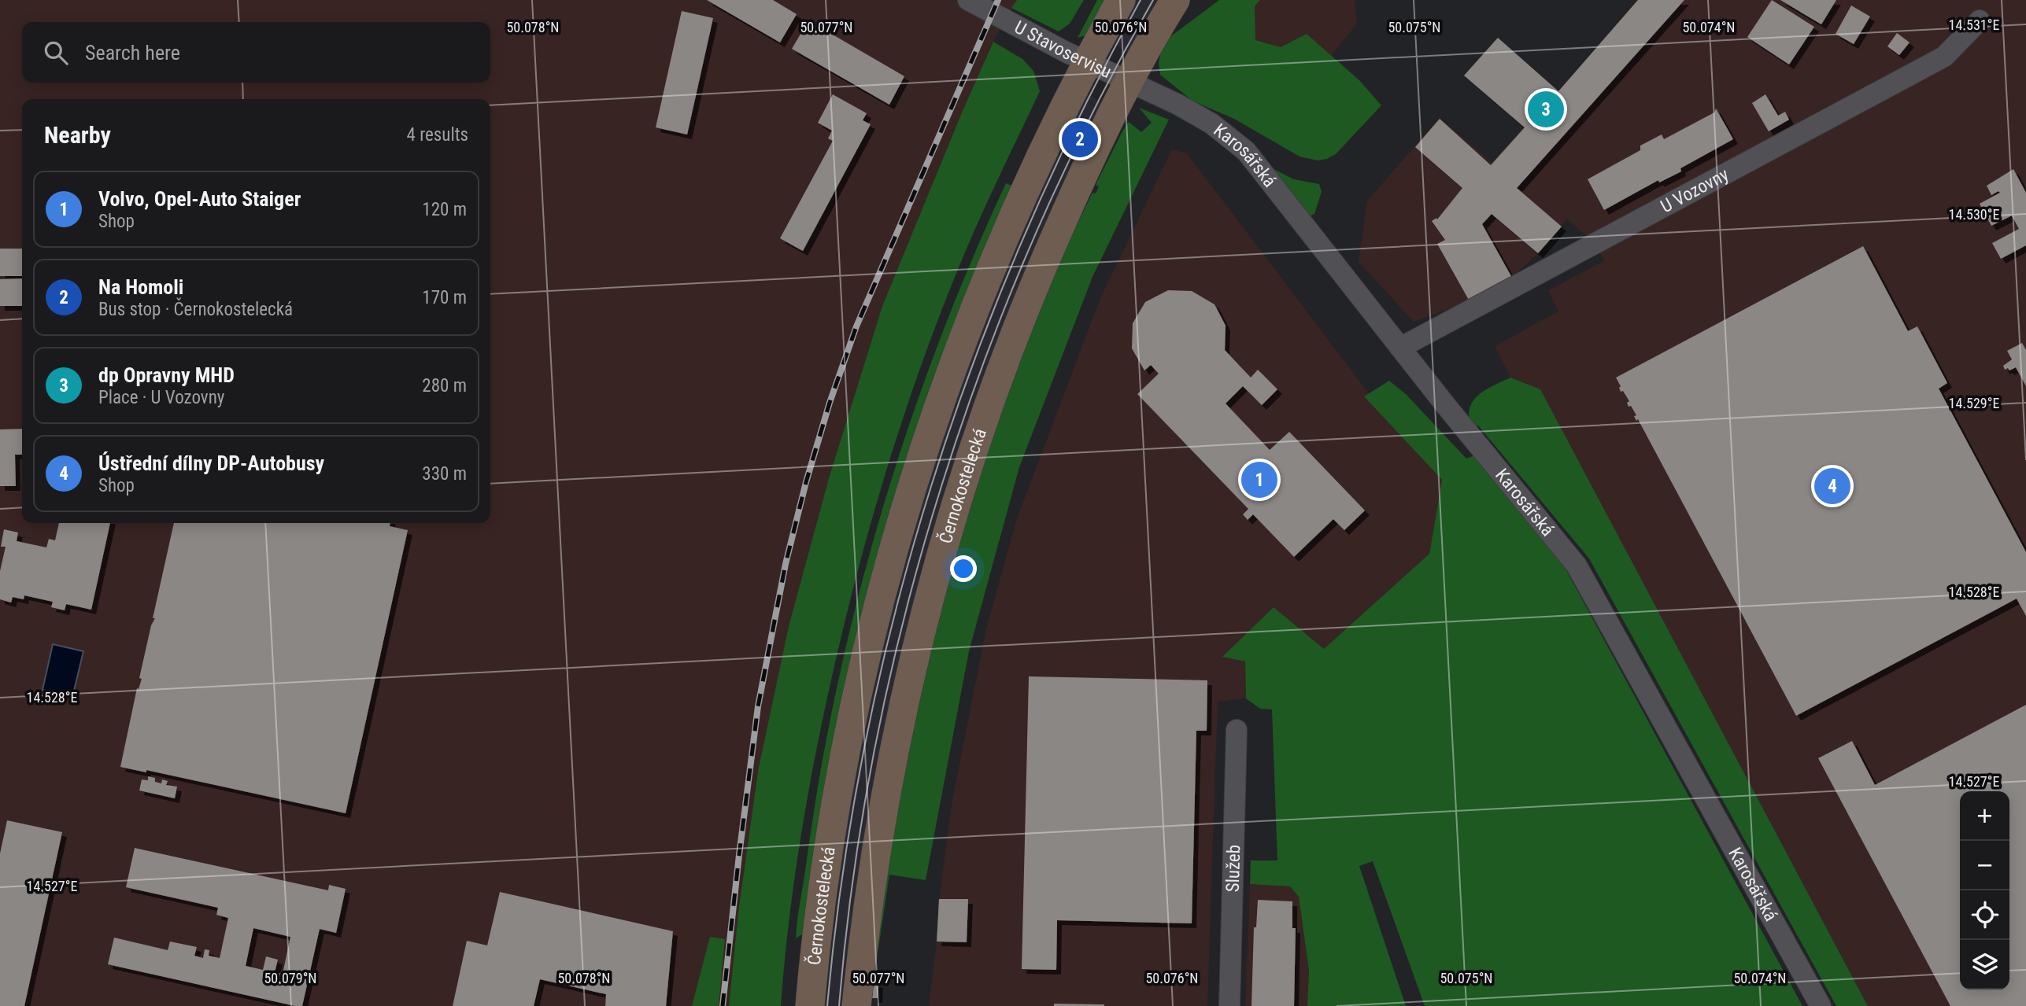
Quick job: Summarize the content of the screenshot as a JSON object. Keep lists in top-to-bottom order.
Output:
{
  "streets": {
    "main road": ["Černokostelecká"],
    "street": [
      "U Stavoservisu",
      "Karosářská",
      "U Vozovny",
      "Služeb"
    ]
  },
  "crossings": [
    ["U Stavoservisu", "Karosářská"],
    ["U Stavoservisu", "Černokostelecká"],
    ["Karosářská", "U Vozovny"],
    ["Karosářská", "Černokostelecká"]
  ],
  "page": {
    "search": "Search here",
    "pins": [
      "3",
      "2",
      "1",
      "4"
    ],
    "heading": ["Nearby", "4 results"],
    "list": [
      {
        "mark": "1",
        "name": "Volvo, Opel-Auto Staiger",
        "note": "Shop",
        "value": "120 m"
      },
      {
        "mark": "2",
        "name": "Na Homoli",
        "note": "Bus stop · Černokostelecká",
        "value": "170 m"
      },
      {
        "mark": "3",
        "name": "dp Opravny MHD",
        "note": "Place · U Vozovny",
        "value": "280 m"
      },
      {
        "mark": "4",
        "name": "Ústřední dílny DP-Autobusy",
        "note": "Shop",
        "value": "330 m"
      }
    ],
    "map_buttons": ["+", "−"]
  },
  "coordinates": [
    "14.531°E",
    "50.078°N",
    "50.077°N",
    "50.076°N",
    "50.075°N",
    "50.074°N",
    "14.530°E",
    "14.529°E",
    "14.528°E",
    "14.527°E",
    "50.079°N"
  ]
}
